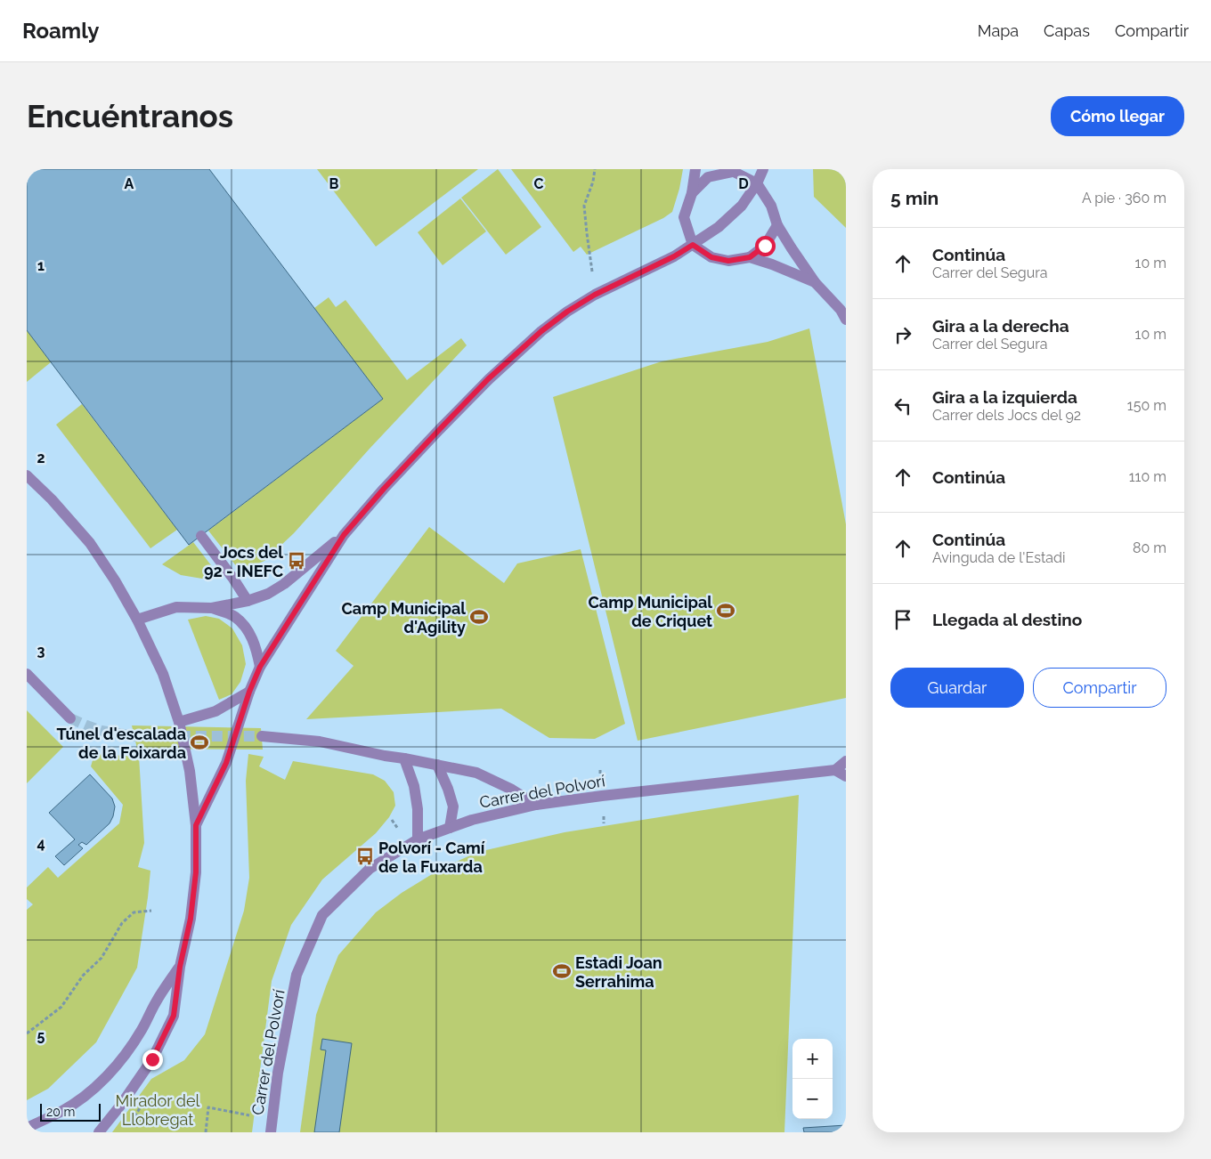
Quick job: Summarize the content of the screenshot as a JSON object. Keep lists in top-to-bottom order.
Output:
{
  "streets": {
    "street": ["Carrer del Polvorí"]
  },
  "parks": ["Mirador del Llobregat"],
  "places": {
    "bus stop": ["Jocs del 92 - INEFC", "Polvorí - Camí de la Fuxarda"],
    "sports": [
      "Camp Municipal de Criquet",
      "Camp Municipal d'Agility",
      "Túnel d'escalada de la Foixarda",
      "Estadi Joan Serrahima"
    ]
  },
  "scale_bar": "20 m",
  "page": {
    "header": "Roamly",
    "nav": ["Mapa", "Capas", "Compartir"],
    "buttons": [
      "Cómo llegar",
      ["Guardar", "Compartir"]
    ],
    "title": "Encuéntranos",
    "heading": ["5 min", "A pie · 360 m"],
    "list": [
      ["Continúa", "Carrer del Segura", "10 m"],
      ["Gira a la derecha", "Carrer del Segura", "10 m"],
      ["Gira a la izquierda", "Carrer dels Jocs del 92", "150 m"],
      ["Continúa", "110 m"],
      ["Continúa", "Avinguda de l'Estadi", "80 m"],
      "Llegada al destino"
    ],
    "map_buttons": ["+", "−"],
    "scale": "20 m"
  },
  "grid": {
    "columns": [
      "A",
      "B",
      "C",
      "D"
    ],
    "rows": [
      "1",
      "2",
      "3",
      "4",
      "5"
    ]
  }
}
